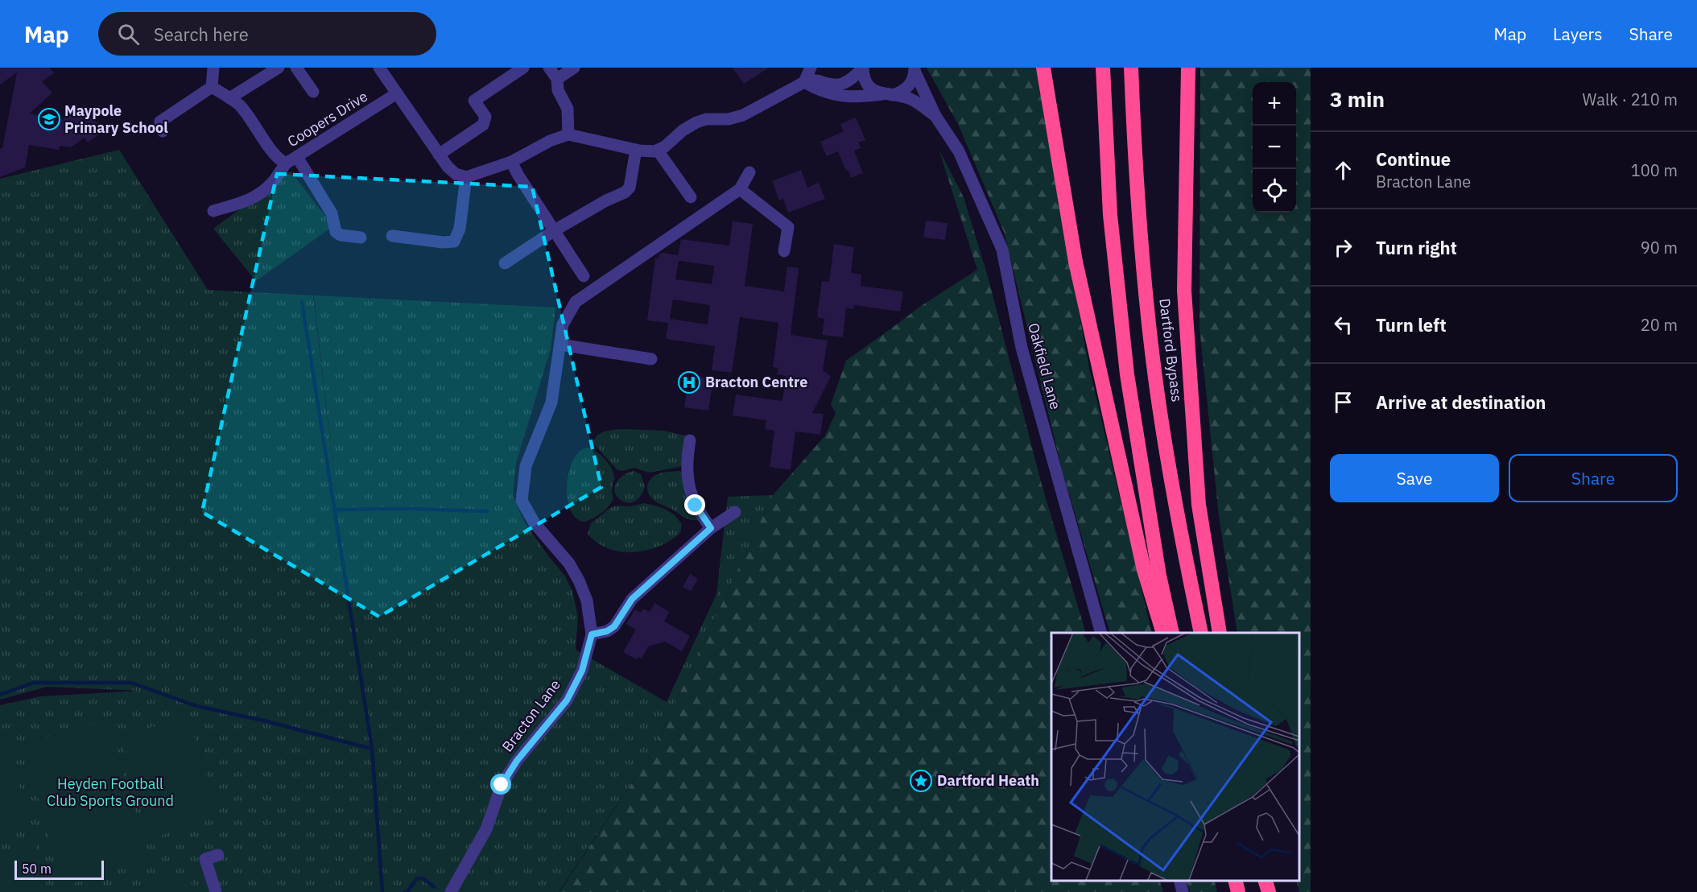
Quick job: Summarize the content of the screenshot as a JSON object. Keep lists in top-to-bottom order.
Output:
{
  "streets": {
    "highway": ["Dartford Bypass"],
    "street": ["Coopers Drive", "Oakfield Lane", "Bracton Lane"]
  },
  "parks": ["Heyden Football Club Sports Ground"],
  "places": {
    "school or university": ["Maypole Primary School"],
    "hospital": ["Bracton Centre"],
    "place": ["Dartford Heath"]
  },
  "scale_bar": "50 m",
  "page": {
    "header": "Map",
    "search": "Search here",
    "nav": ["Map", "Layers", "Share"],
    "heading": ["3 min", "Walk · 210 m"],
    "map_buttons": ["+", "−"],
    "list": [
      ["Continue", "Bracton Lane", "100 m"],
      ["Turn right", "90 m"],
      ["Turn left", "20 m"],
      "Arrive at destination"
    ],
    "buttons": ["Save", "Share"],
    "scale": "50 m"
  }
}
